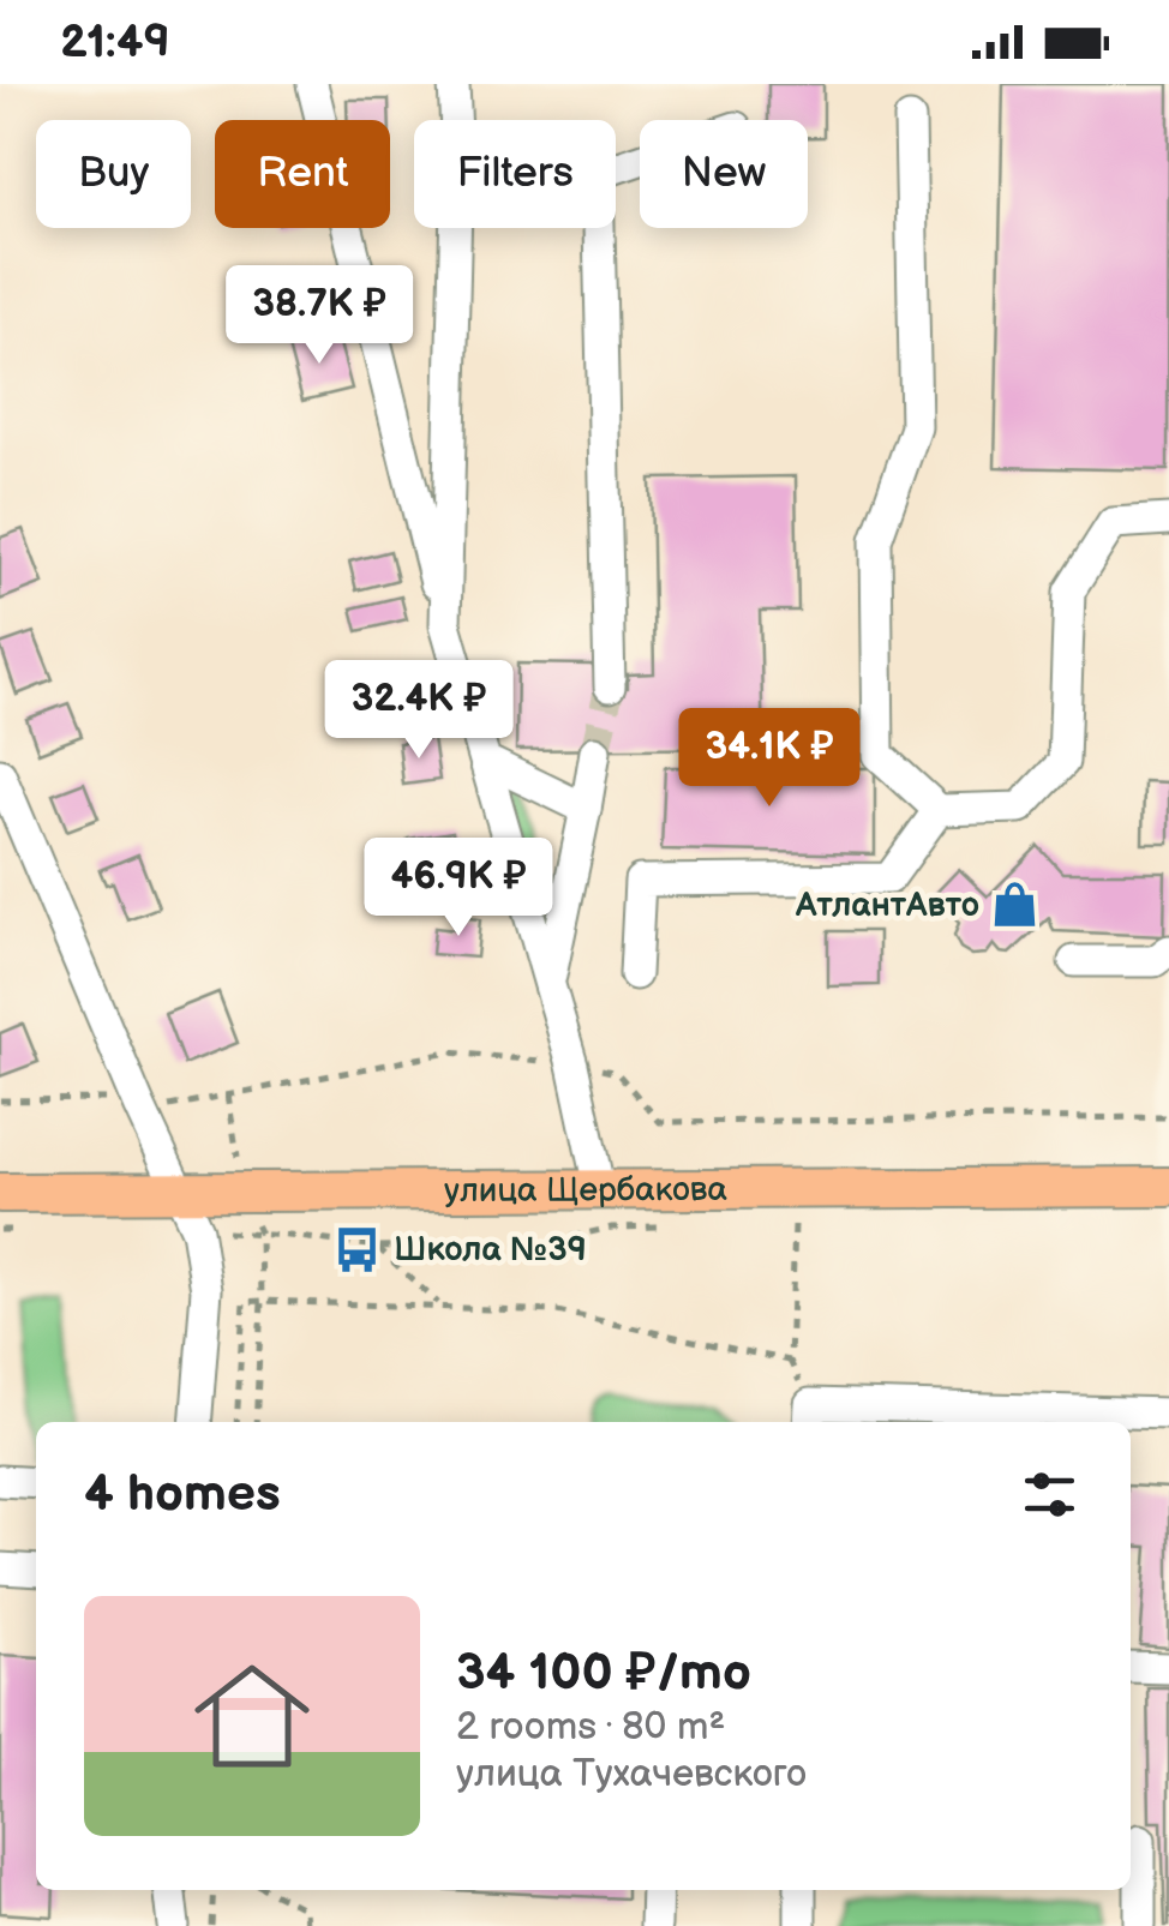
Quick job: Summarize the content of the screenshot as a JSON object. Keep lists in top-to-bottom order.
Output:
{
  "streets": {
    "main road": ["улица Щербакова"]
  },
  "places": {
    "shop": ["АтлантАвто"],
    "bus stop": ["Школа №39"]
  },
  "page": {
    "status": "21:49",
    "chip": [
      "Buy",
      "Rent",
      "Filters",
      "New"
    ],
    "price": [
      "38.7K ₽",
      "32.4K ₽",
      "34.1K ₽",
      "46.9K ₽"
    ],
    "heading": "4 homes",
    "list": [
      {
        "name": "34 100 ₽/mo",
        "note": "2 rooms · 80 m² · улица Тухачевского"
      }
    ]
  }
}
